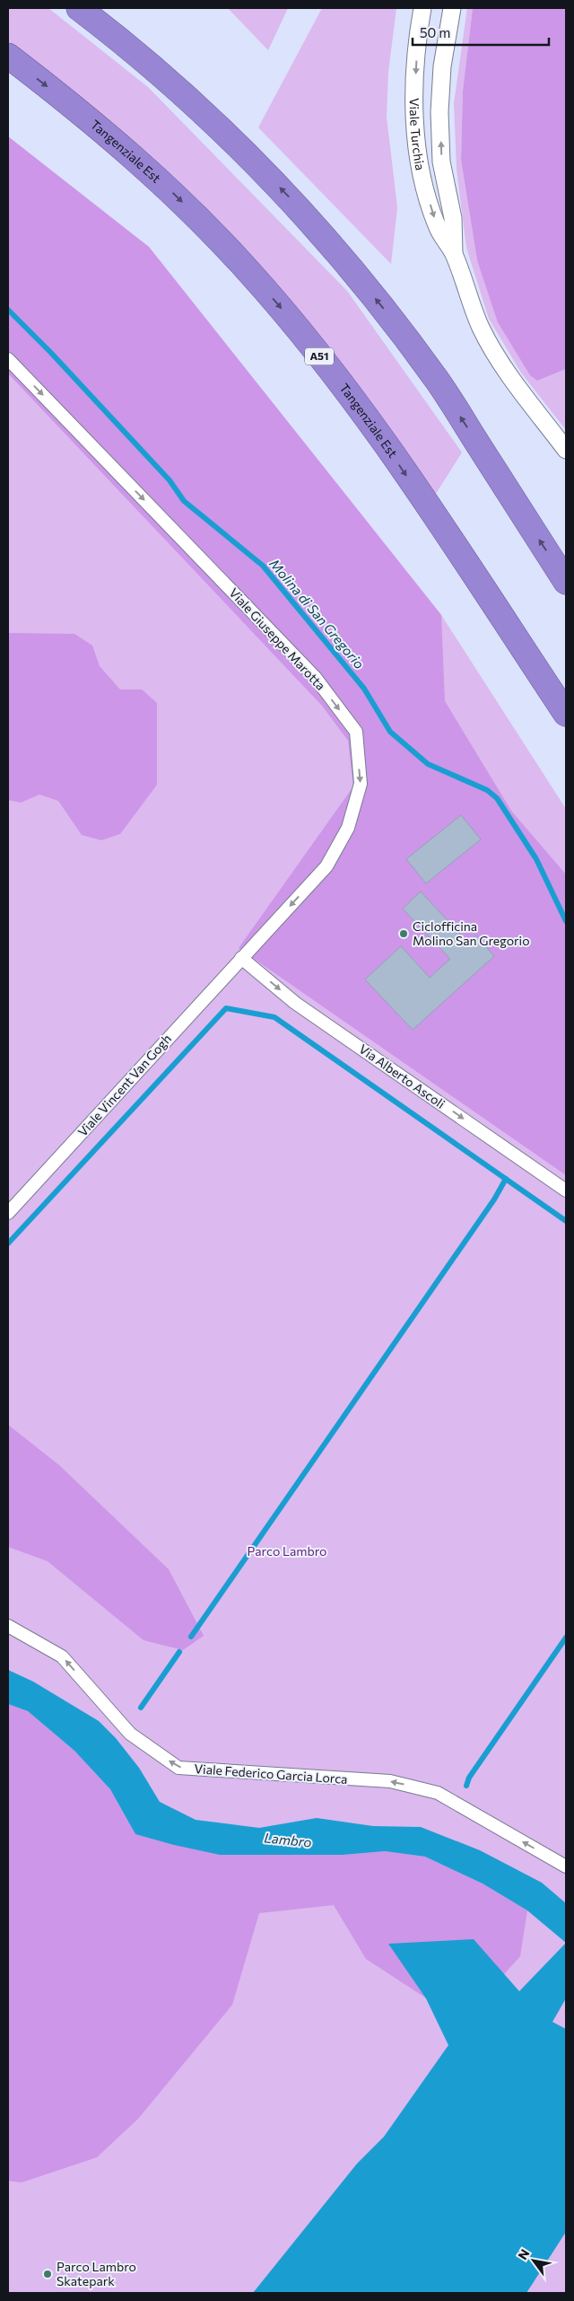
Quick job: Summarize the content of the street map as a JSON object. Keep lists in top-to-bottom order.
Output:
{
  "streets": {
    "highway": ["Tangenziale Est", "A51"],
    "street": [
      "Viale Turchia",
      "Viale Giuseppe Marotta",
      "Via Alberto Ascoli",
      "Viale Vincent Van Gogh",
      "Viale Federico Garcia Lorca"
    ]
  },
  "crossings": [
    ["Viale Giuseppe Marotta", "Via Alberto Ascoli"],
    ["Viale Giuseppe Marotta", "Viale Vincent Van Gogh"],
    ["Via Alberto Ascoli", "Viale Vincent Van Gogh"]
  ],
  "one_way": ["Viale Giuseppe Marotta", "Via Alberto Ascoli", "Viale Federico Garcia Lorca"],
  "water": ["Molina di San Gregorio", "Lambro"],
  "parks": ["Parco Lambro"],
  "places": ["Ciclofficina Molino San Gregorio", "Parco Lambro Skatepark"],
  "scale_bar": "50 m",
  "north": "top left"
}
